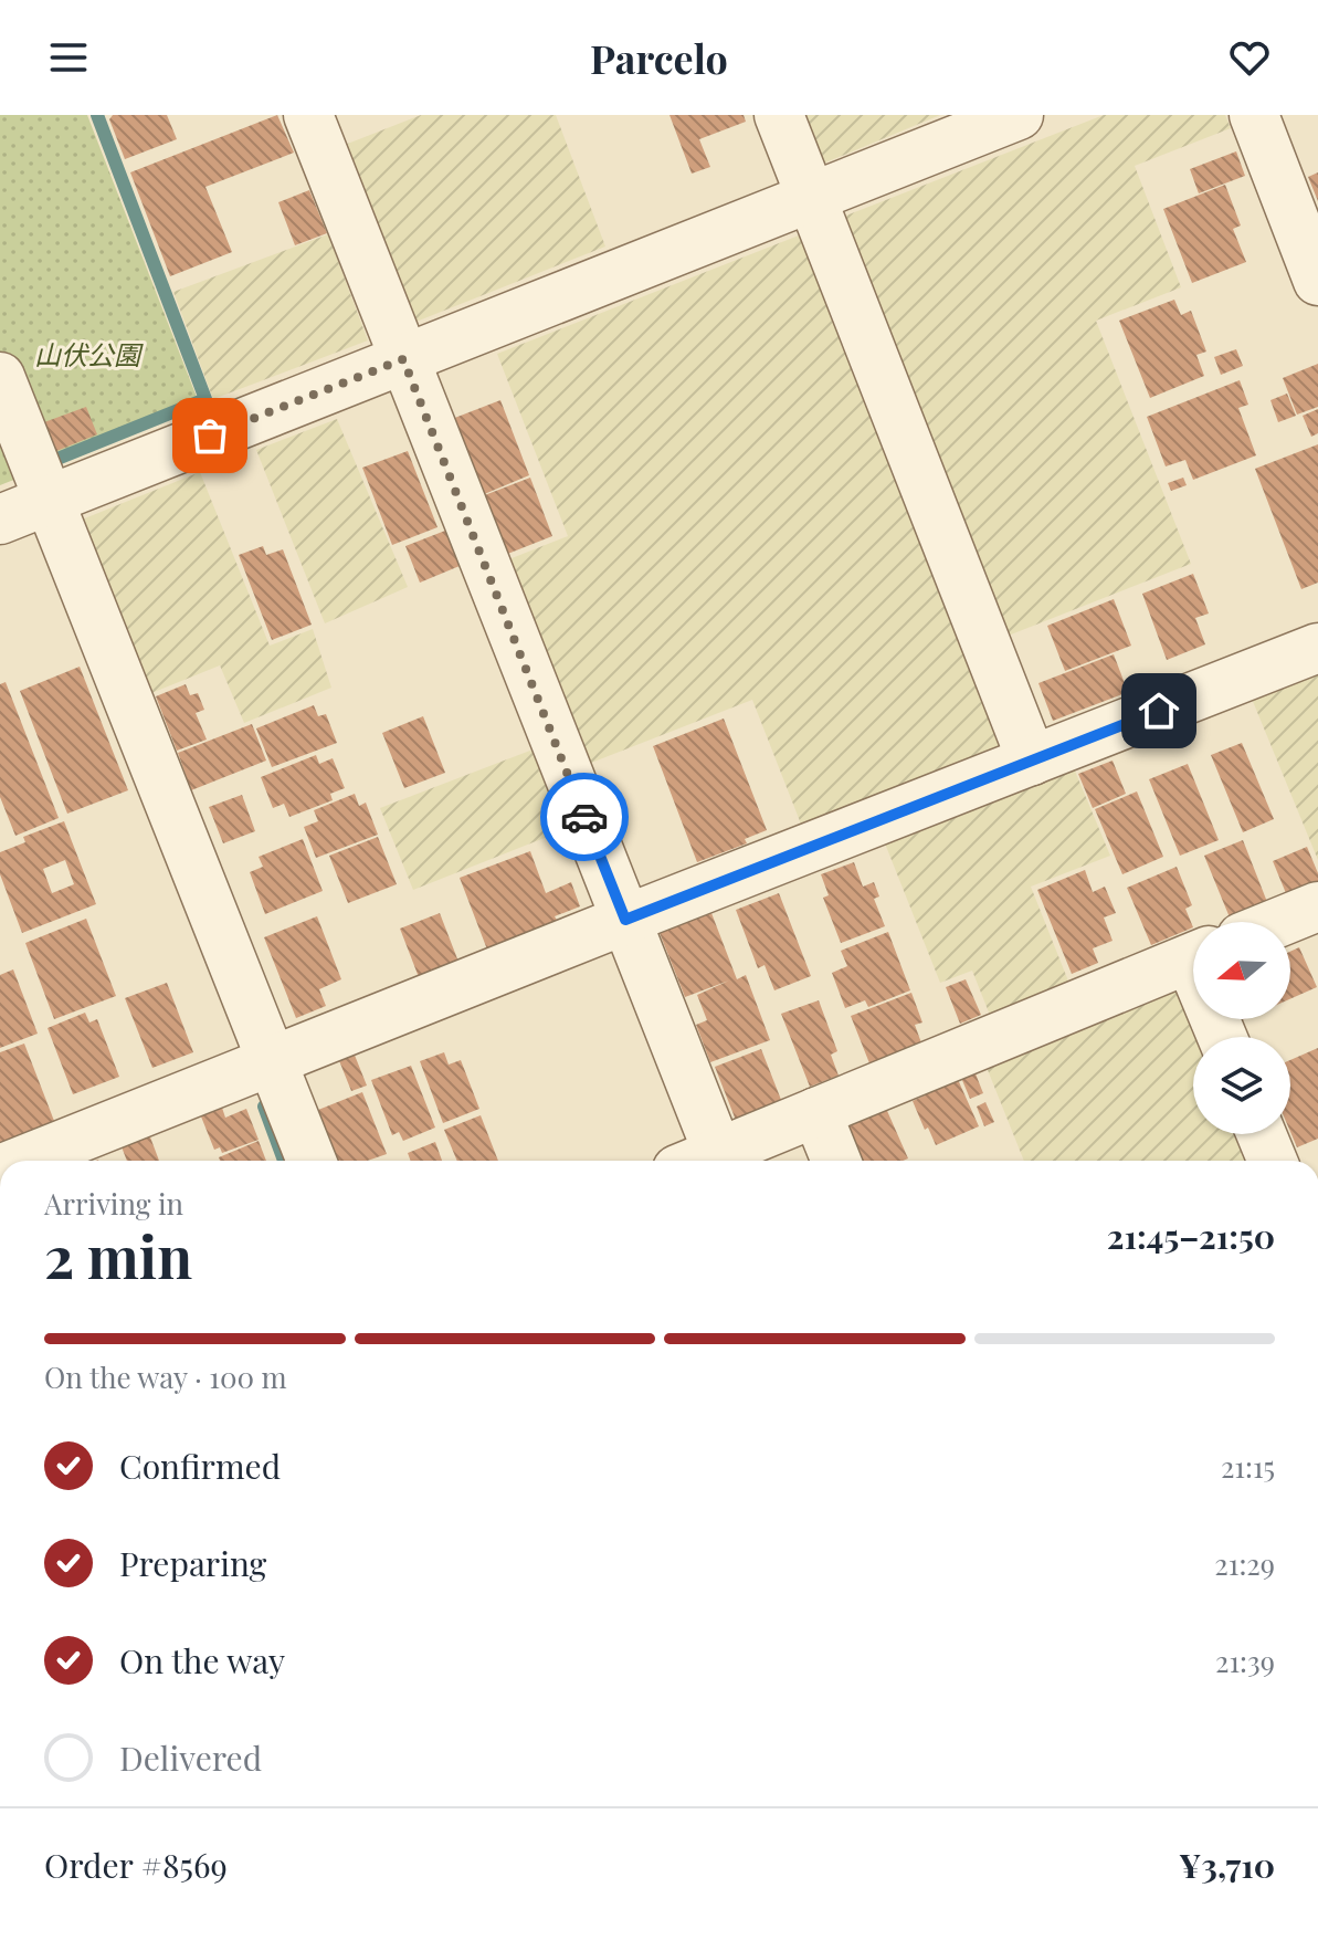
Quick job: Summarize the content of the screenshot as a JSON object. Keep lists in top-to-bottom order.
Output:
{
  "parks": ["山伏公園"],
  "north": "left",
  "page": {
    "header": "Parcelo",
    "heading": ["2 min", "Arriving in", "21:45–21:50"],
    "panel": ["Order #8569", "¥3,710"],
    "bar": "On the way · 100 m",
    "list": [
      ["Confirmed", "21:15"],
      ["Preparing", "21:29"],
      ["On the way", "21:39"],
      "Delivered"
    ]
  }
}
